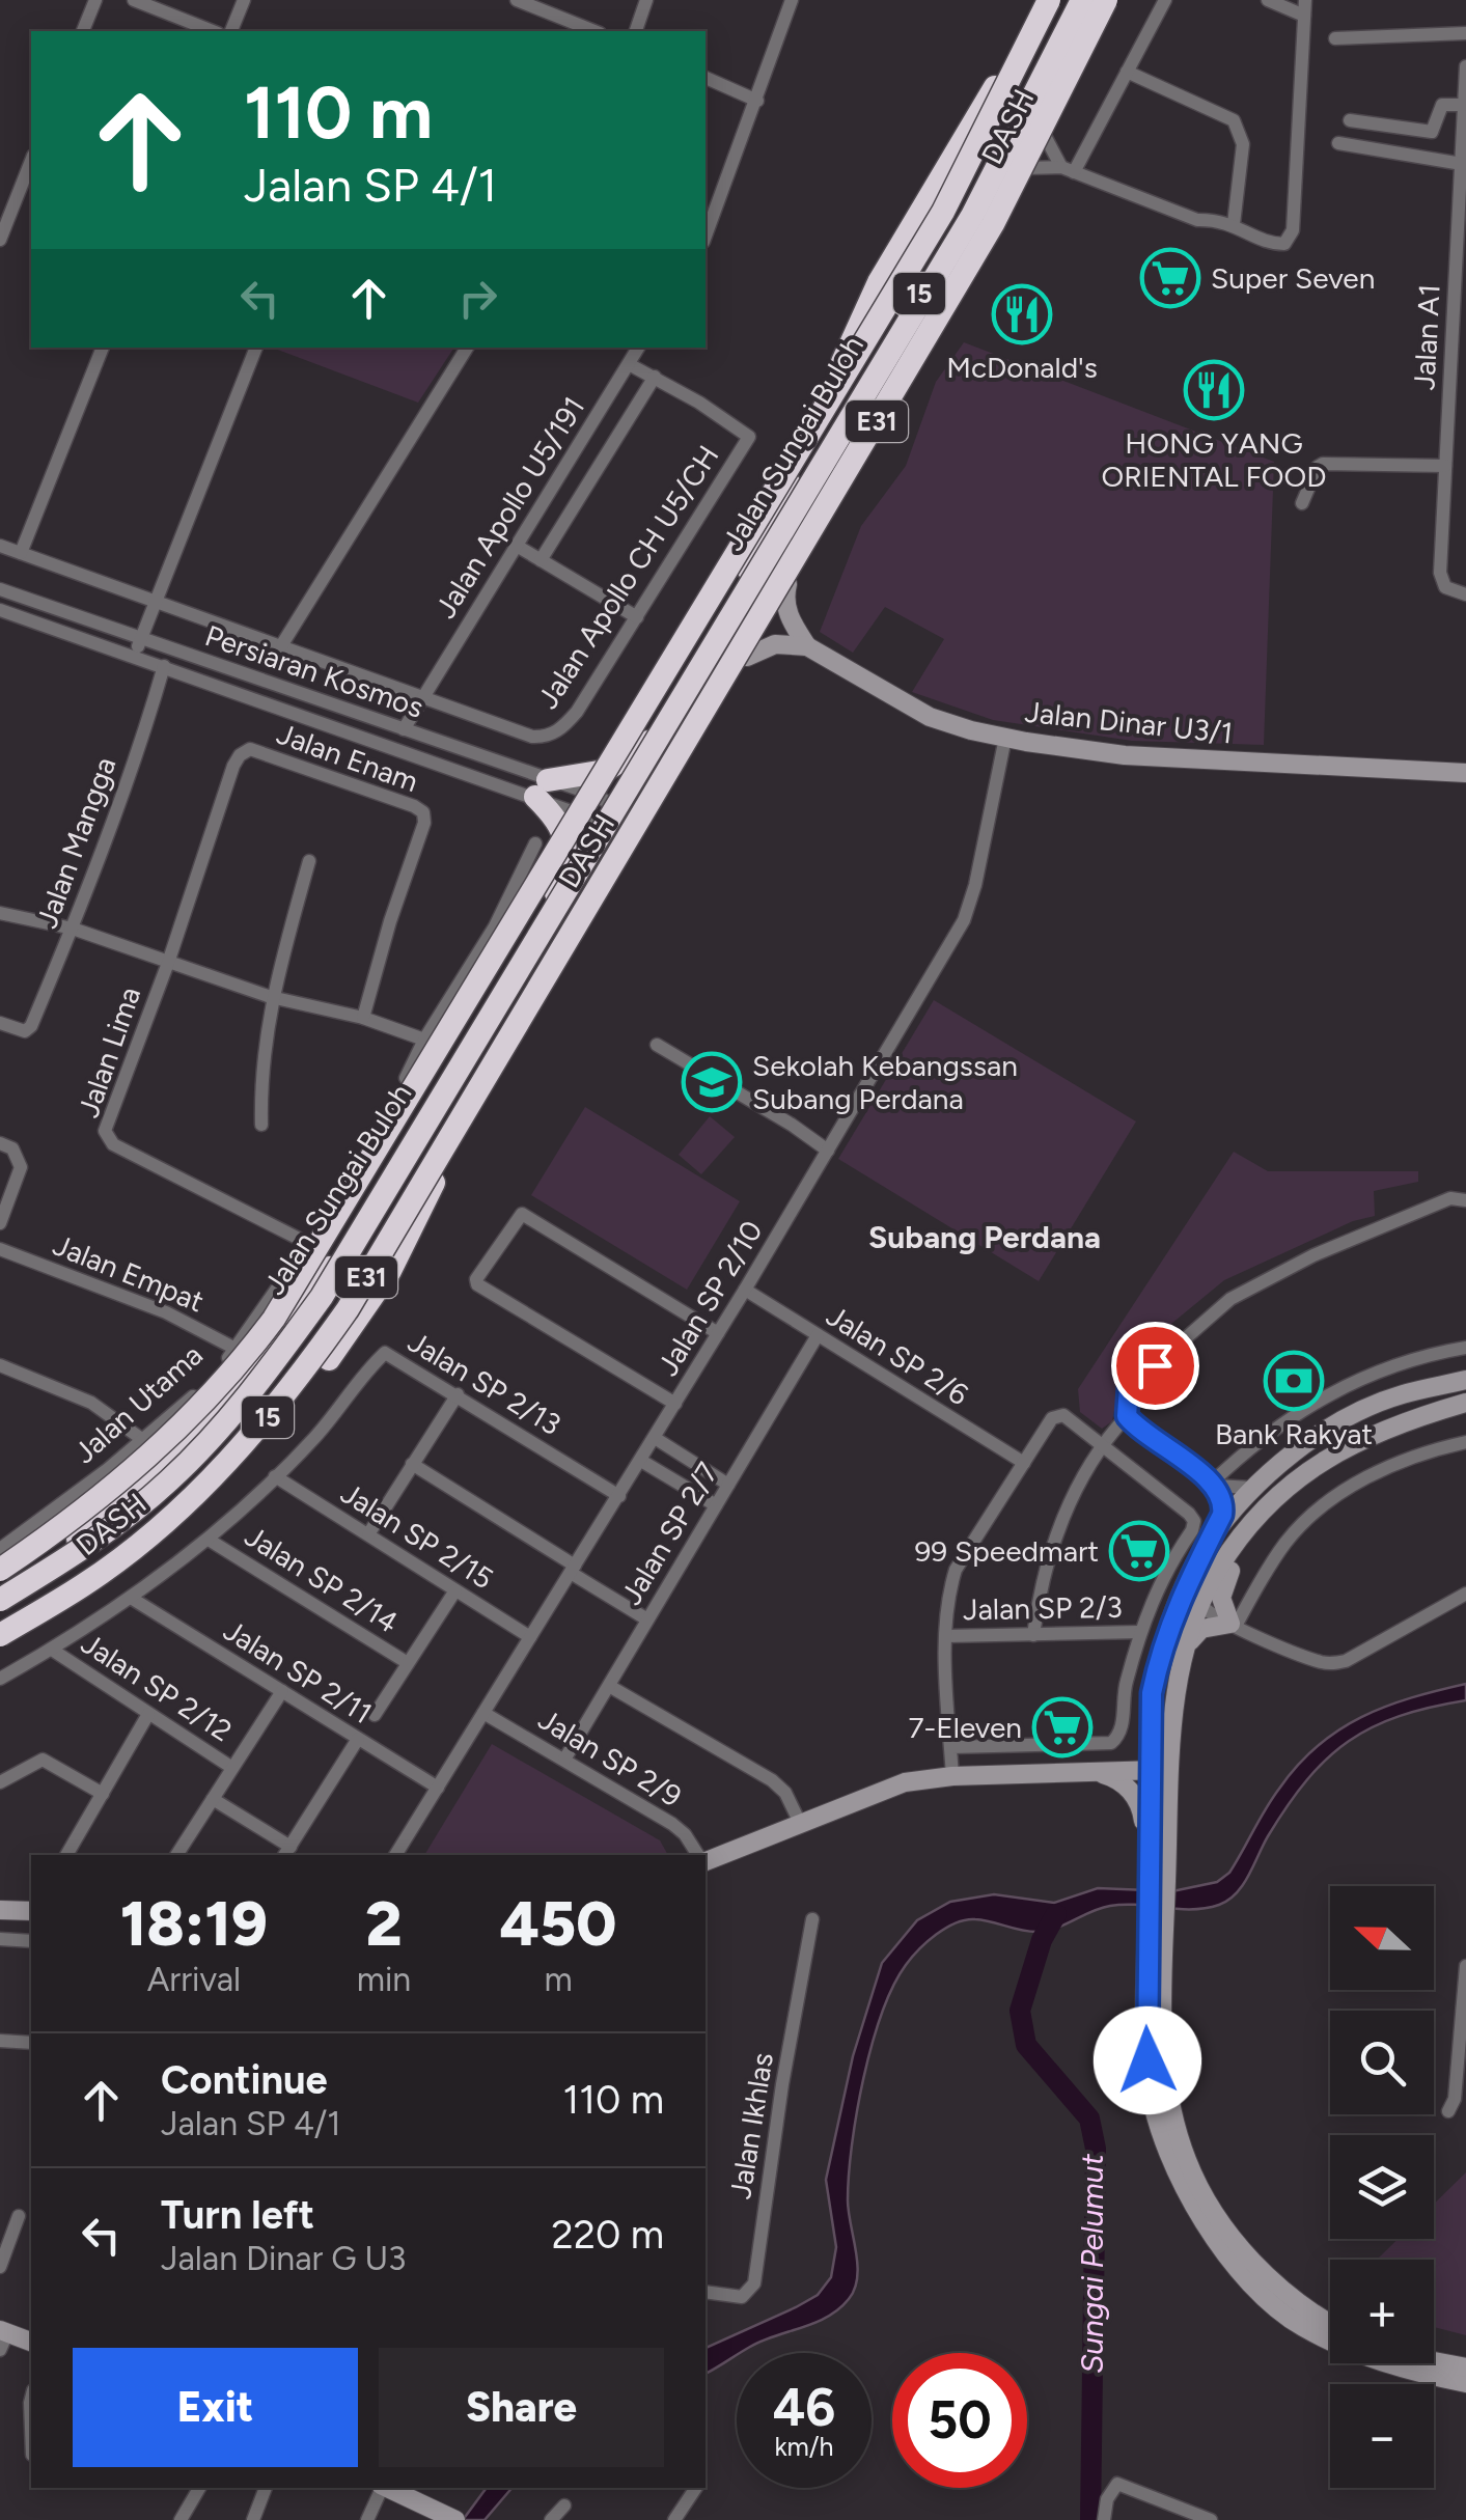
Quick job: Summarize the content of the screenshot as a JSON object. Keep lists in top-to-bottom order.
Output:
{
  "streets": {
    "highway": [
      "DASH",
      "15",
      "E31",
      "Jalan Sungai Buloh"
    ],
    "main road": ["Jalan Dinar U3/1"],
    "street": [
      "Jalan A1",
      "Jalan Apollo U5/191",
      "Jalan Apollo CH U5/CH",
      "Persiaran Kosmos",
      "Jalan Enam",
      "Jalan Mangga",
      "Jalan Lima",
      "Jalan Empat",
      "Jalan SP 2/10",
      "Jalan SP 2/6",
      "Jalan SP 2/13",
      "Jalan Utama",
      "Jalan SP 2/7",
      "Jalan SP 2/15",
      "Jalan SP 2/14",
      "Jalan SP 2/3",
      "Jalan SP 2/11",
      "Jalan SP 2/12",
      "Jalan SP 2/9",
      "Jalan Ikhlas"
    ]
  },
  "crossings": [
    ["DASH", "15"],
    ["DASH", "Jalan Sungai Buloh"],
    ["Jalan Sungai Buloh", "Persiaran Kosmos"],
    ["Jalan Apollo U5/191", "Jalan Apollo CH U5/CH"],
    ["Jalan Apollo U5/191", "Persiaran Kosmos"],
    ["Persiaran Kosmos", "Jalan Mangga"],
    ["Jalan Dinar U3/1", "Jalan SP 2/10"],
    ["Jalan Enam", "Jalan Lima"],
    ["Jalan Lima", "Jalan Utama"],
    ["Jalan Empat", "Jalan Utama"],
    ["Jalan SP 2/10", "Jalan SP 2/6"],
    ["Jalan SP 2/10", "Jalan SP 2/13"],
    ["Jalan SP 2/10", "Jalan SP 2/15"],
    ["Jalan SP 2/10", "Jalan SP 2/11"],
    ["Jalan SP 2/10", "Jalan SP 2/9"],
    ["Jalan SP 2/6", "Jalan SP 2/7"],
    ["Jalan SP 2/13", "Jalan SP 2/15"],
    ["Jalan SP 2/13", "Jalan SP 2/14"],
    ["Jalan SP 2/13", "Jalan SP 2/11"],
    ["Jalan SP 2/13", "Jalan SP 2/12"],
    ["Jalan SP 2/7", "Jalan SP 2/9"]
  ],
  "districts": ["Subang Perdana"],
  "water": ["Sungai Pelumut"],
  "places": {
    "supermarket": ["Super Seven", "99 Speedmart", "7-Eleven"],
    "restaurant": ["McDonald's", "HONG YANG ORIENTAL FOOD"],
    "school or university": ["Sekolah Kebangssan Subang Perdana"],
    "bank": ["Bank Rakyat"]
  },
  "north": "left",
  "page": {
    "turn": ["110 m", "Jalan SP 4/1"],
    "eta": [
      "18:19",
      "Arrival",
      "2",
      "min",
      "450",
      "m"
    ],
    "map_buttons": ["+", "−"],
    "list": [
      {
        "name": "Continue",
        "note": "Jalan SP 4/1",
        "value": "110 m"
      },
      {
        "name": "Turn left",
        "note": "Jalan Dinar G U3",
        "value": "220 m"
      }
    ],
    "buttons": ["Exit", "Share"],
    "speed": "46 km/h",
    "limit": "50"
  }
}
